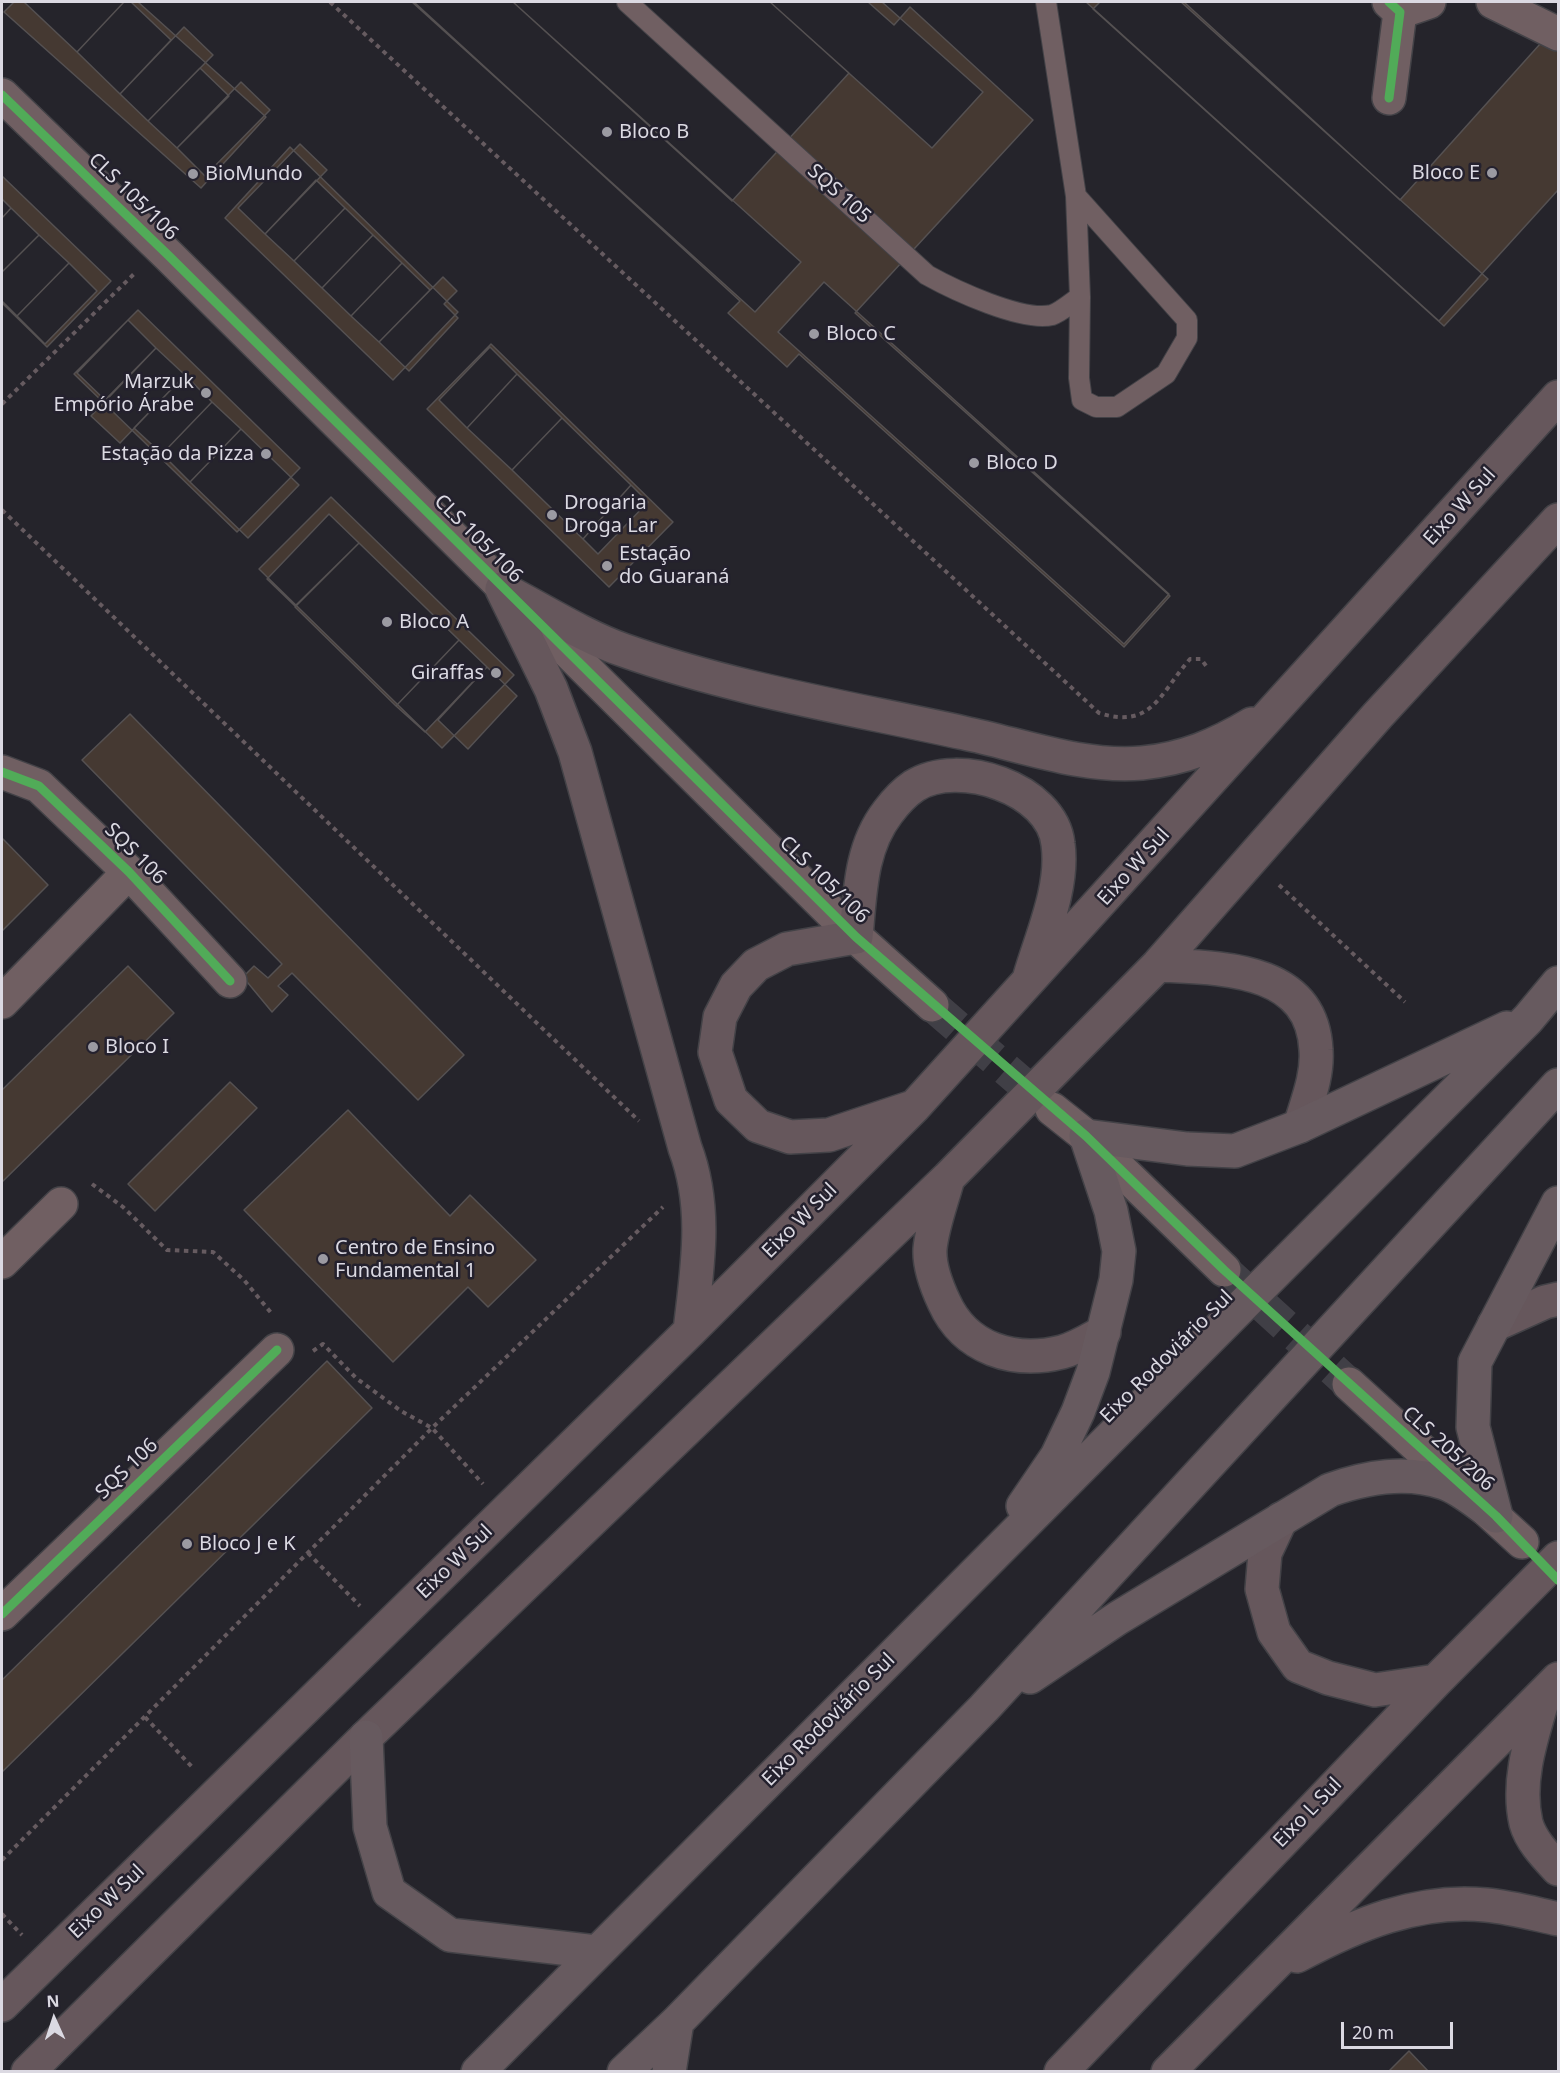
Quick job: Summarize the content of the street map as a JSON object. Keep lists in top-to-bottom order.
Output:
{
  "streets": {
    "highway": ["Eixo Rodoviário Sul"],
    "main road": ["Eixo W Sul", "Eixo L Sul"],
    "street": ["CLS 105/106", "SQS 106", "CLS 205/206"],
    "lane": ["SQS 105"]
  },
  "places": [
    "Bloco B",
    "Bloco E",
    "BioMundo",
    "Bloco C",
    "Marzuk Empório Árabe",
    "Estação da Pizza",
    "Bloco D",
    "Drogaria Droga Lar",
    "Estação do Guaraná",
    "Bloco A",
    "Giraffas",
    "Bloco I",
    "Centro de Ensino Fundamental 1",
    "Bloco J e K"
  ],
  "scale_bar": "20 m",
  "north": "top"
}
